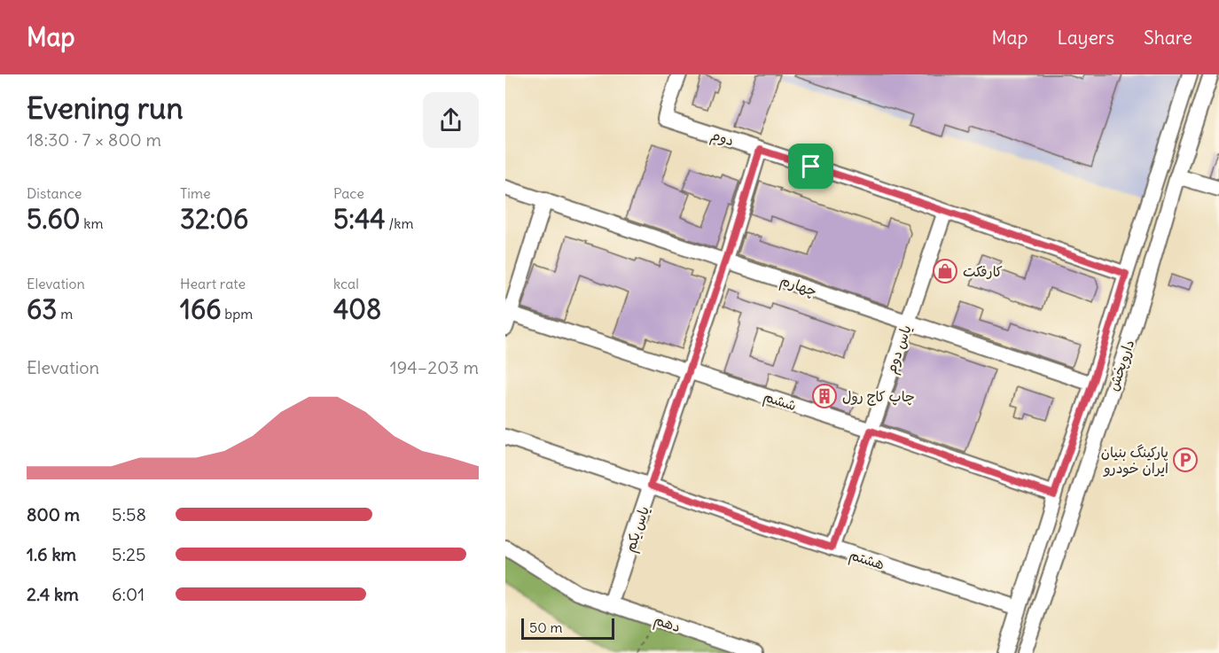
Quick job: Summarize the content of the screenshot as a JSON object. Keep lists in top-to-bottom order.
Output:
{
  "streets": {
    "street": [
      "دوم",
      "چهارم",
      "یاس دوم",
      "داروپخش",
      "ششم",
      "یاس یکم",
      "هشتم",
      "دهم"
    ]
  },
  "crossings": [
    ["دوم", "یاس دوم"],
    ["دوم", "داروپخش"],
    ["دوم", "یاس یکم"],
    ["چهارم", "یاس دوم"],
    ["چهارم", "داروپخش"],
    ["چهارم", "یاس یکم"],
    ["یاس دوم", "ششم"],
    ["یاس دوم", "هشتم"],
    ["داروپخش", "ششم"],
    ["داروپخش", "هشتم"],
    ["ششم", "یاس یکم"],
    ["یاس یکم", "هشتم"],
    ["یاس یکم", "دهم"]
  ],
  "places": {
    "shop": ["کارفکت"],
    "building": ["چاپ کاج رول"],
    "parking": ["پارکینگ بنیان ایران خودرو"]
  },
  "scale_bar": "50 m",
  "page": {
    "header": "Map",
    "nav": ["Map", "Layers", "Share"],
    "heading": ["Evening run", "18:30 · 7 × 800 m"],
    "stats": [
      ["Distance", "5.60 km"],
      ["Time", "32:06"],
      ["Pace", "5:44 /km"],
      ["Elevation", "63 m"],
      ["Heart rate", "166 bpm"],
      ["kcal", "408"]
    ],
    "chart": ["Elevation", "194–203 m"],
    "list": [
      {
        "name": "800 m",
        "note": "5:58"
      },
      {
        "name": "1.6 km",
        "note": "5:25"
      },
      {
        "name": "2.4 km",
        "note": "6:01"
      }
    ],
    "scale": "50 m"
  }
}
